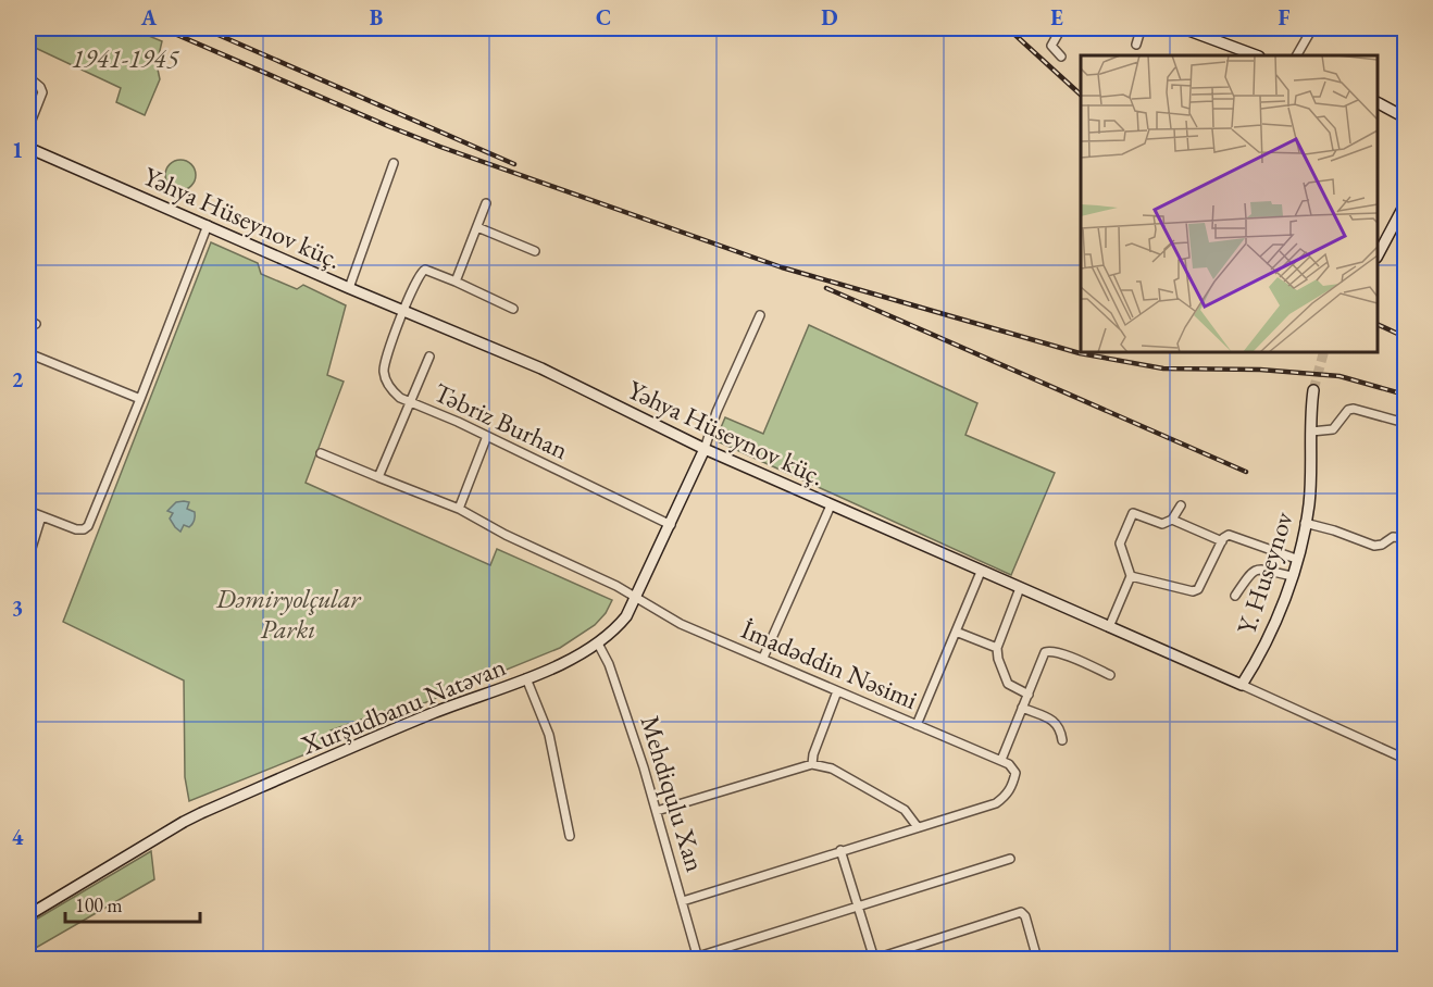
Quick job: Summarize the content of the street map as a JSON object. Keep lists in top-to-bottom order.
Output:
{
  "streets": {
    "main road": ["Yəhya Hüseynov küç.", "Y. Huseynov", "Xurşudbanu Natəvan"],
    "street": ["Təbriz Burhan", "İmadəddin Nəsimi", "Mehdiqulu Xan"]
  },
  "crossings": [
    ["Yəhya Hüseynov küç.", "Təbriz Burhan"],
    ["Yəhya Hüseynov küç.", "Y. Huseynov"],
    ["Yəhya Hüseynov küç.", "Xurşudbanu Natəvan"],
    ["Təbriz Burhan", "Xurşudbanu Natəvan"],
    ["İmadəddin Nəsimi", "Xurşudbanu Natəvan"],
    ["Xurşudbanu Natəvan", "Mehdiqulu Xan"]
  ],
  "parks": ["1941-1945", "Dəmiryolçular Parkı"],
  "scale_bar": "100 m",
  "grid": {
    "columns": [
      "A",
      "B",
      "C",
      "D",
      "E",
      "F"
    ],
    "rows": [
      "1",
      "2",
      "3",
      "4"
    ]
  }
}
